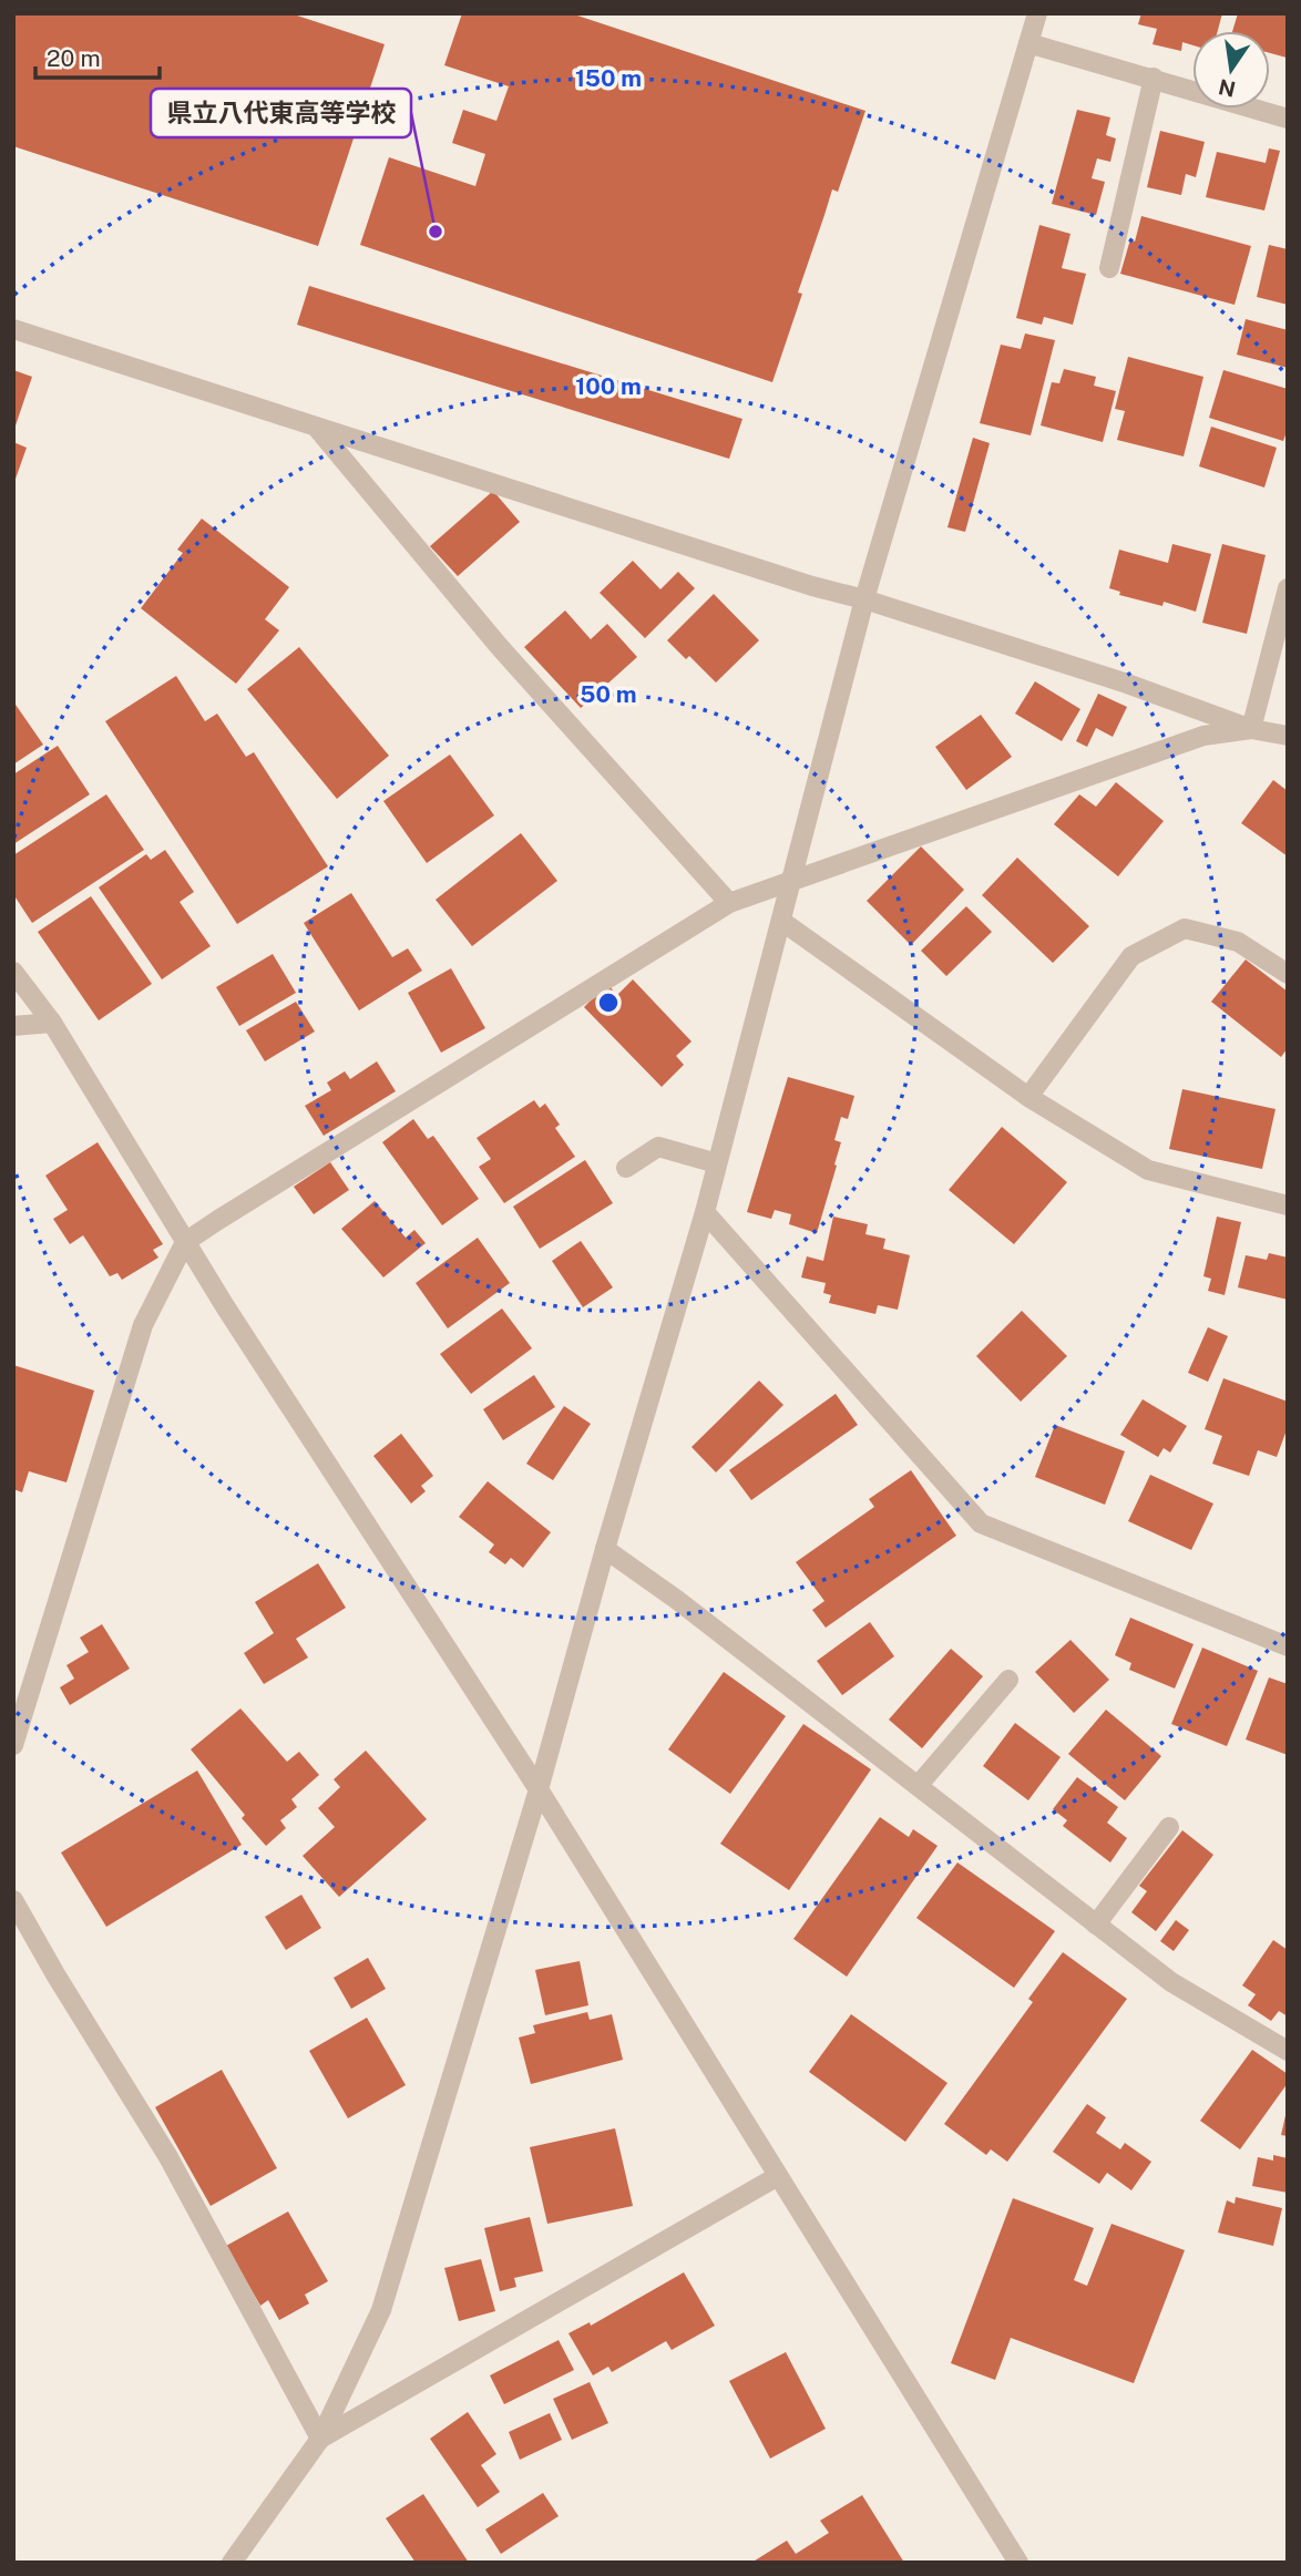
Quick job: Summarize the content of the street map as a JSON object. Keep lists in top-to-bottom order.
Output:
{
  "places": ["県立八代東高等学校"],
  "scale_bar": "20 m",
  "north": "bottom",
  "rings": ["150 m", "100 m", "50 m"]
}
